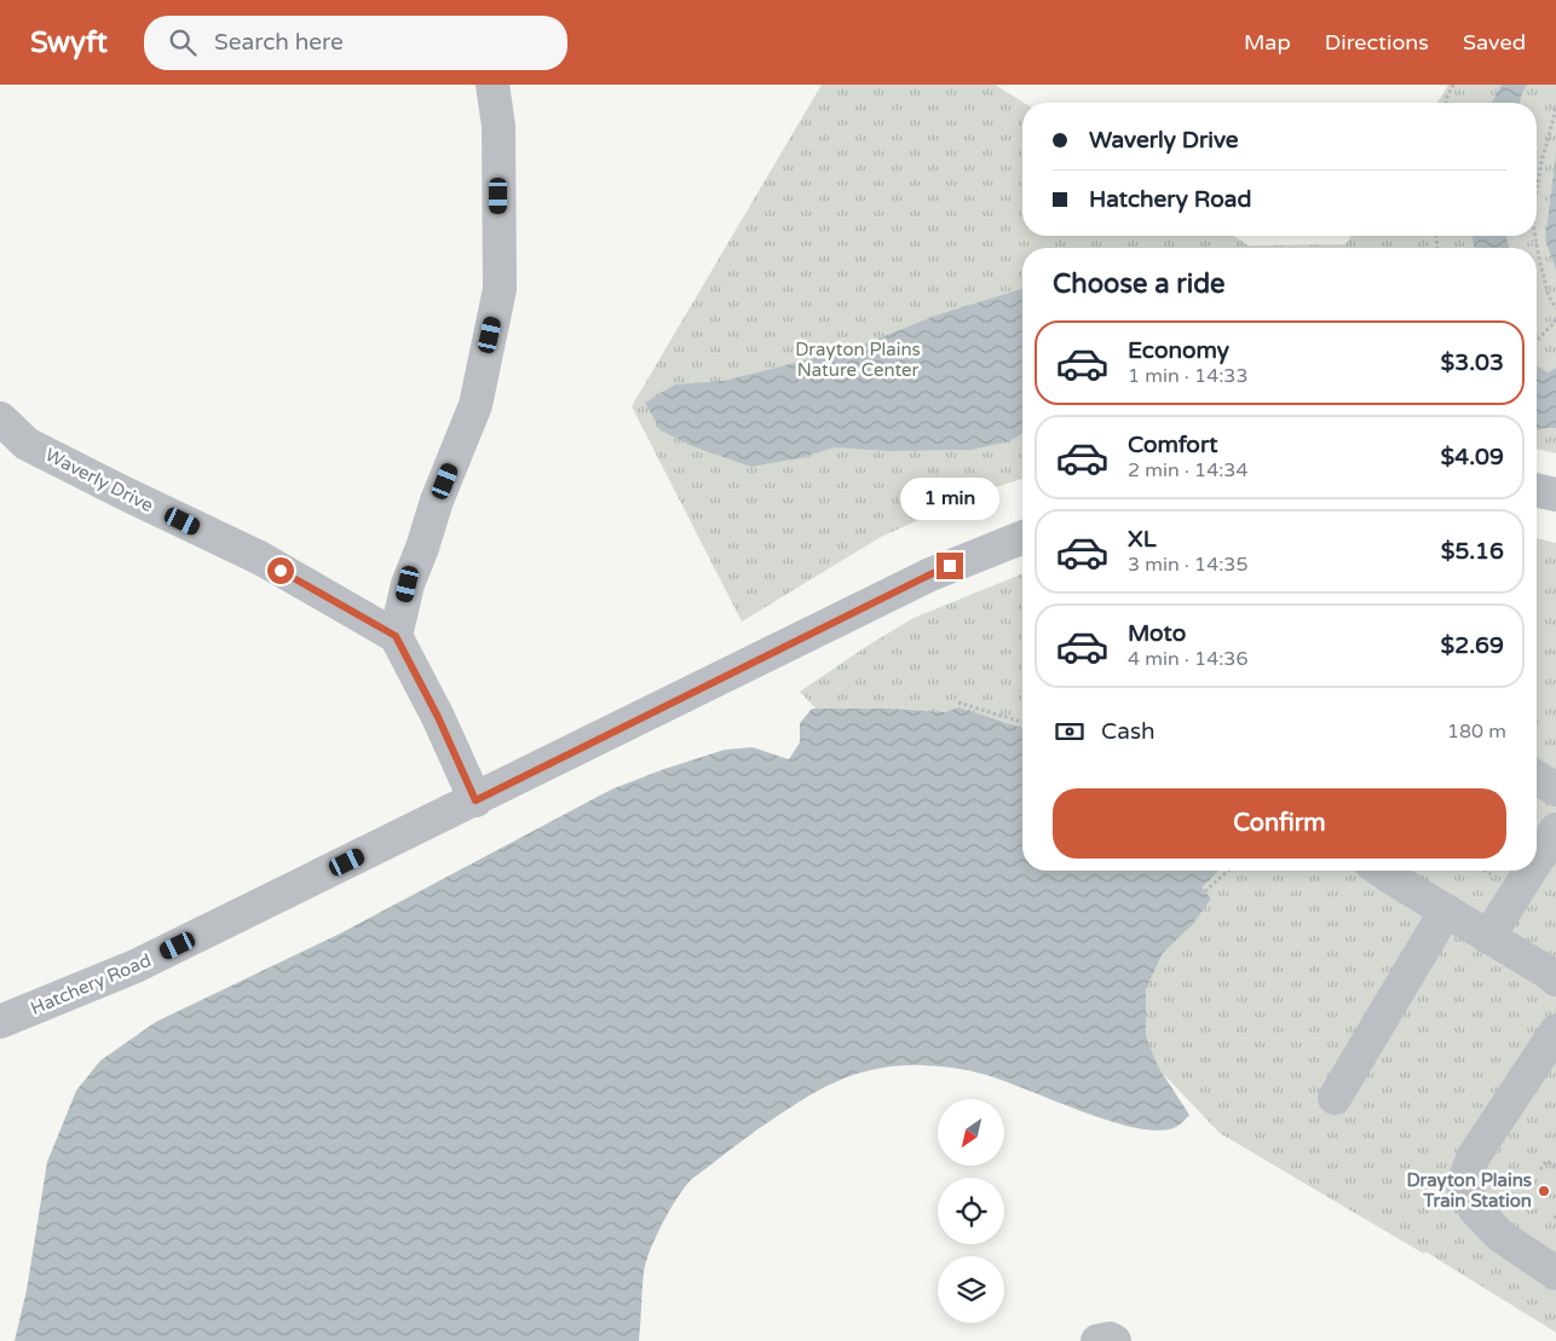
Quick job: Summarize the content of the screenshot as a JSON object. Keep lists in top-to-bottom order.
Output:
{
  "streets": {
    "street": ["Waverly Drive", "Hatchery Road"]
  },
  "parks": ["Drayton Plains Nature Center"],
  "places": ["Drayton Plains Train Station"],
  "north": "bottom left",
  "page": {
    "header": "Swyft",
    "search": "Search here",
    "nav": ["Map", "Directions", "Saved"],
    "banner": ["Waverly Drive", "Hatchery Road"],
    "heading": "Choose a ride",
    "list": [
      {
        "name": "Economy",
        "note": "1 min · 14:33",
        "value": "$3.03"
      },
      {
        "name": "Comfort",
        "note": "2 min · 14:34",
        "value": "$4.09"
      },
      {
        "name": "XL",
        "note": "3 min · 14:35",
        "value": "$5.16"
      },
      {
        "name": "Moto",
        "note": "4 min · 14:36",
        "value": "$2.69"
      }
    ],
    "bubble": "1 min",
    "pay": ["Cash", "180 m"],
    "buttons": "Confirm"
  }
}
